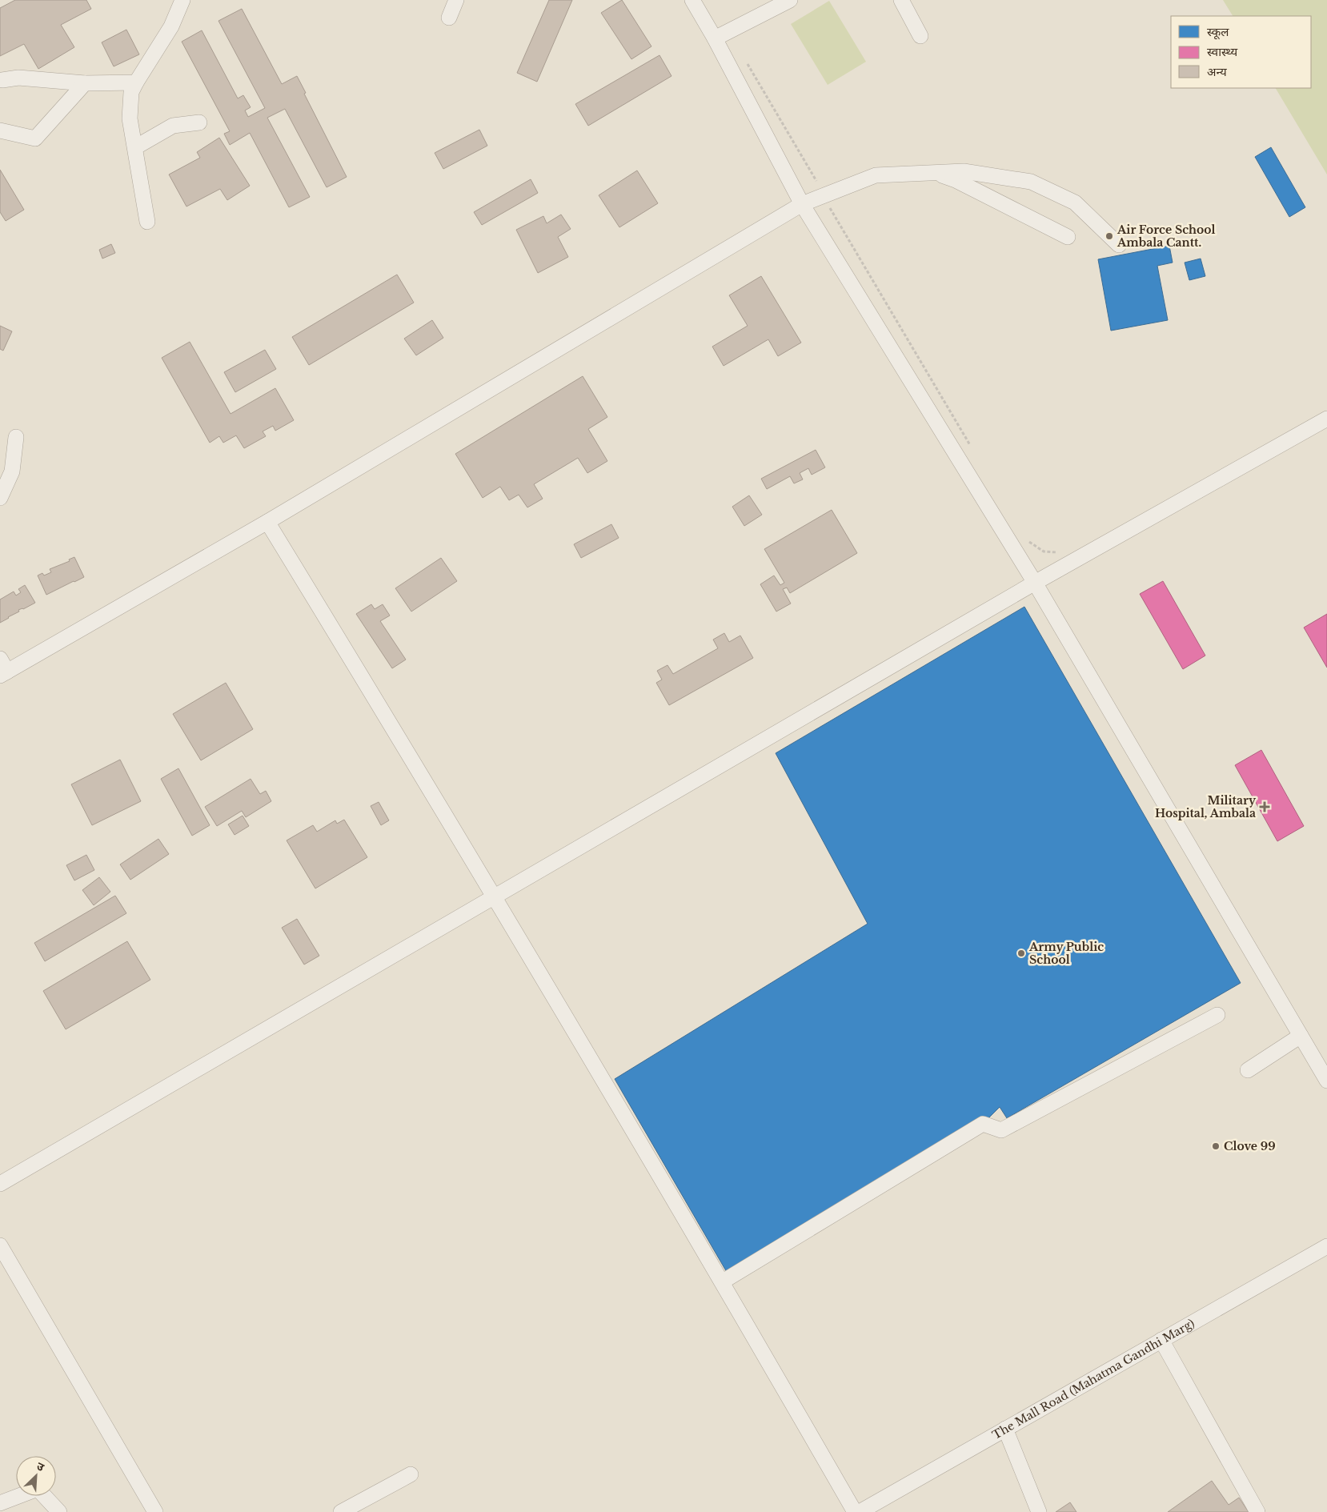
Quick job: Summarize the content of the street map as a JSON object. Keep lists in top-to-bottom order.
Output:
{
  "streets": {
    "street": ["The Mall Road (Mahatma Gandhi Marg)"]
  },
  "places": {
    "other": ["Air Force School Ambala Cantt.", "Army Public School", "Clove 99"],
    "health": ["Military Hospital, Ambala"]
  },
  "legend": ["स्कूल", "स्वास्थ्य", "अन्य"],
  "north": "top right"
}
